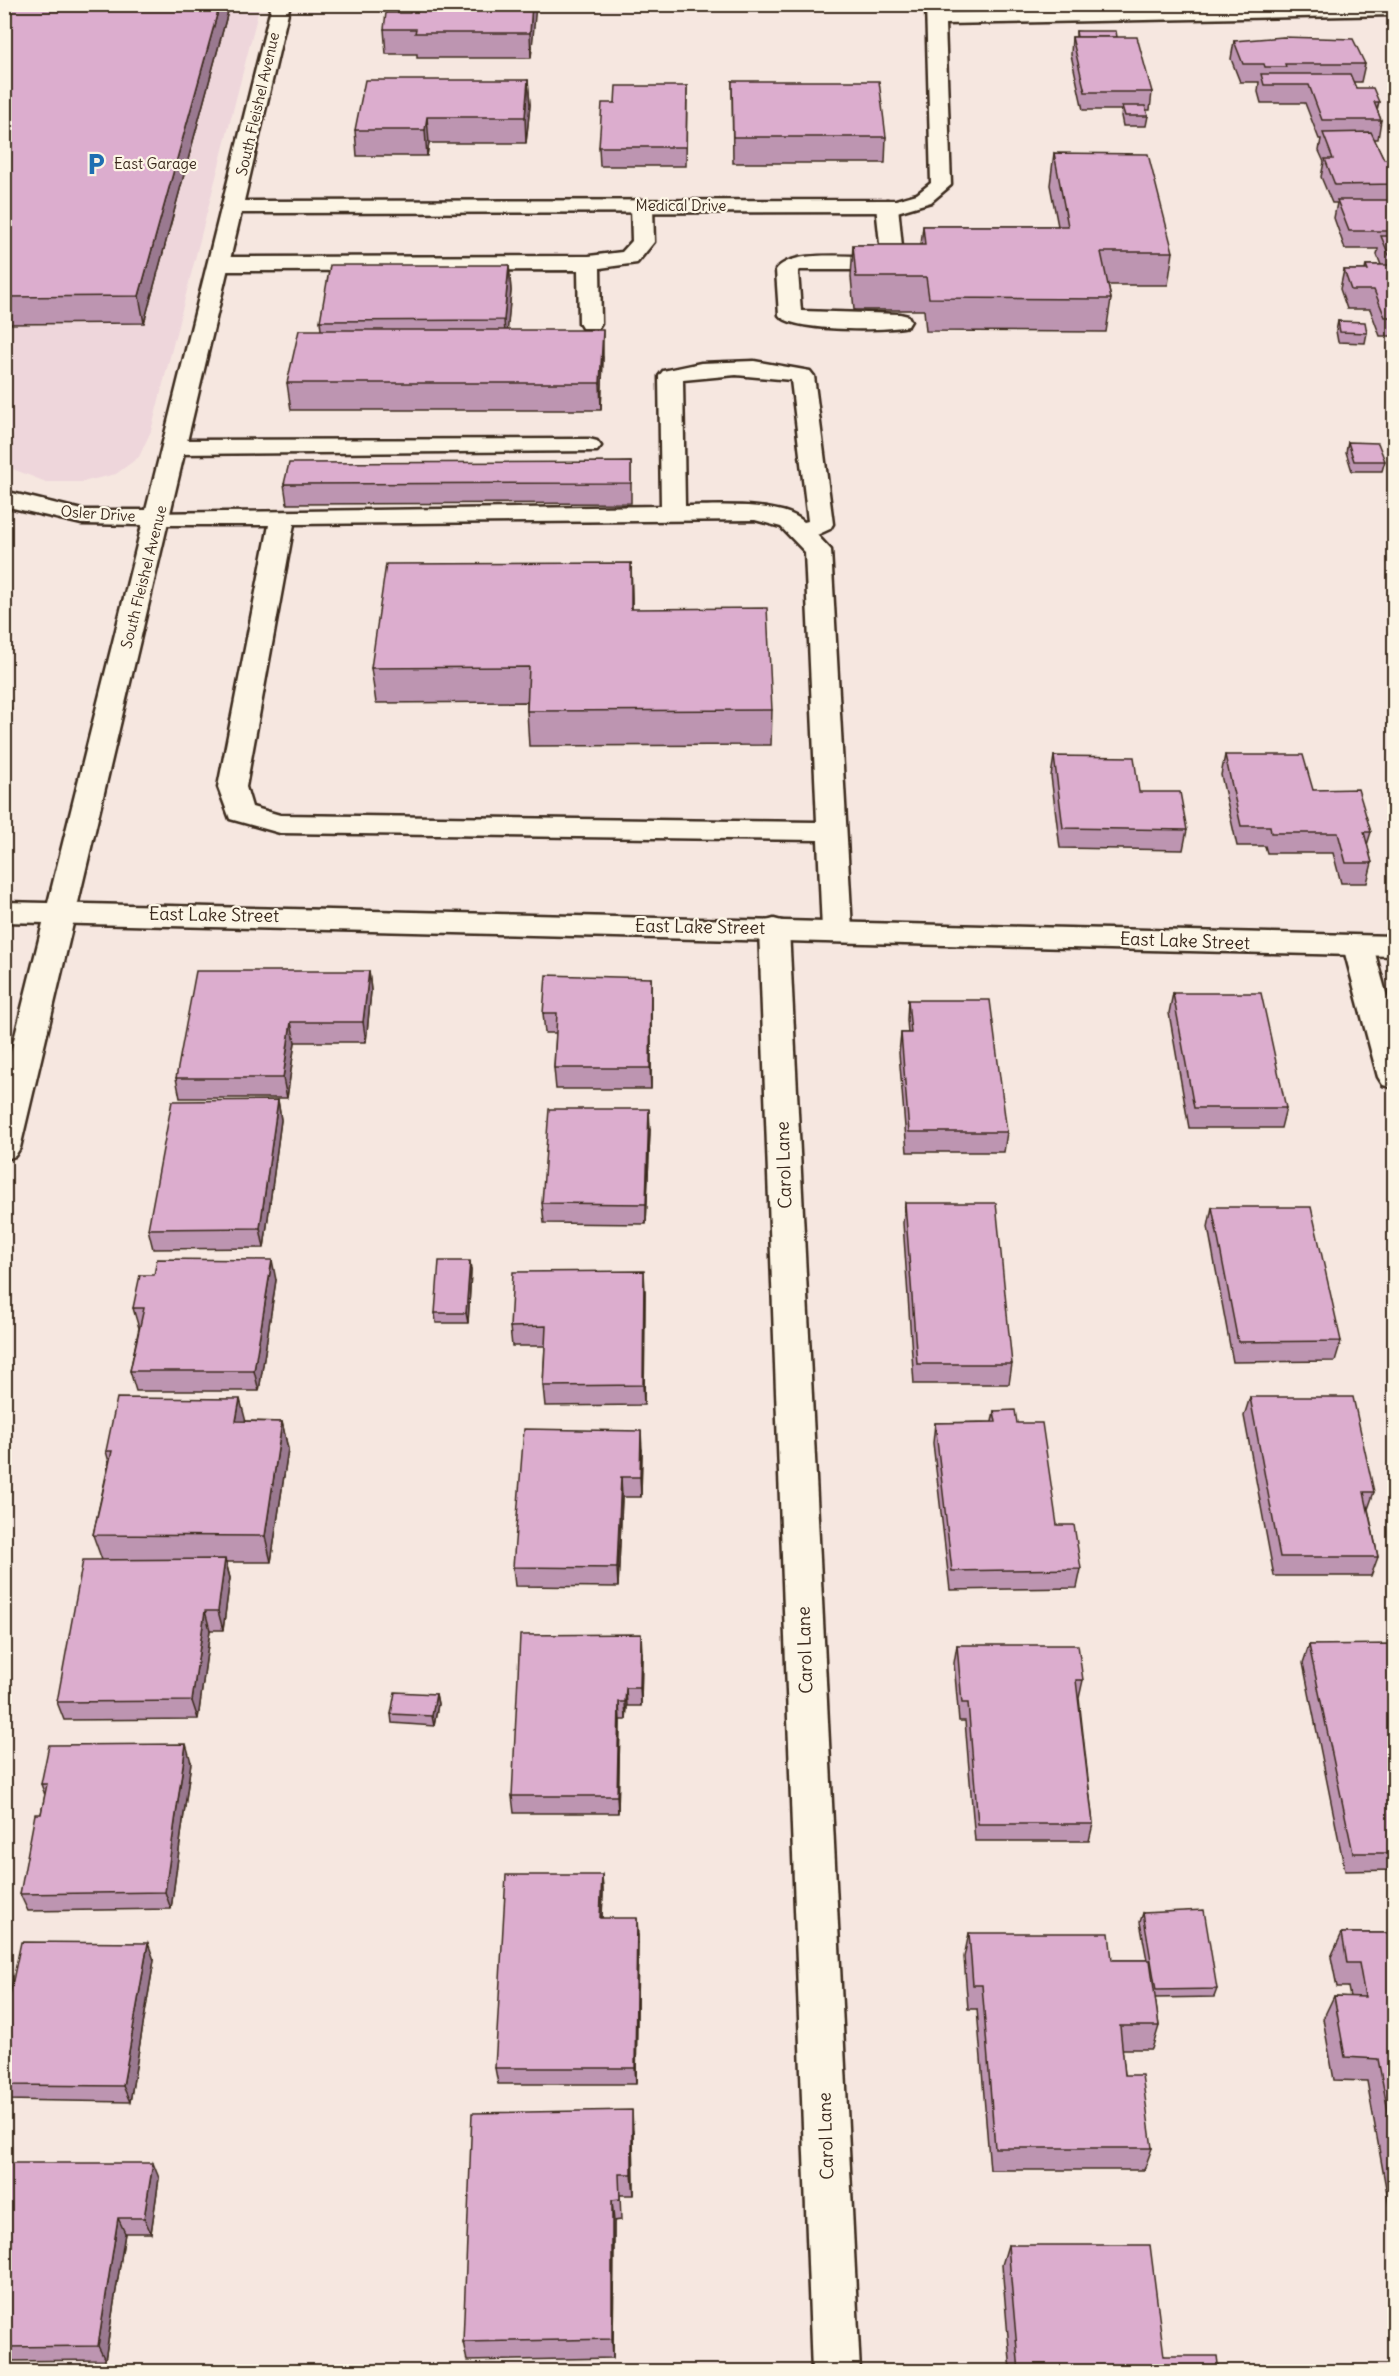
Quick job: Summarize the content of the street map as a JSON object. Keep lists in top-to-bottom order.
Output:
{
  "streets": {
    "street": [
      "South Fleishel Avenue",
      "Medical Drive",
      "Osler Drive",
      "East Lake Street",
      "Carol Lane"
    ]
  },
  "crossings": [
    ["South Fleishel Avenue", "Medical Drive"],
    ["South Fleishel Avenue", "Osler Drive"],
    ["South Fleishel Avenue", "East Lake Street"],
    ["East Lake Street", "Carol Lane"]
  ],
  "places": {
    "parking": ["East Garage"]
  }
}
